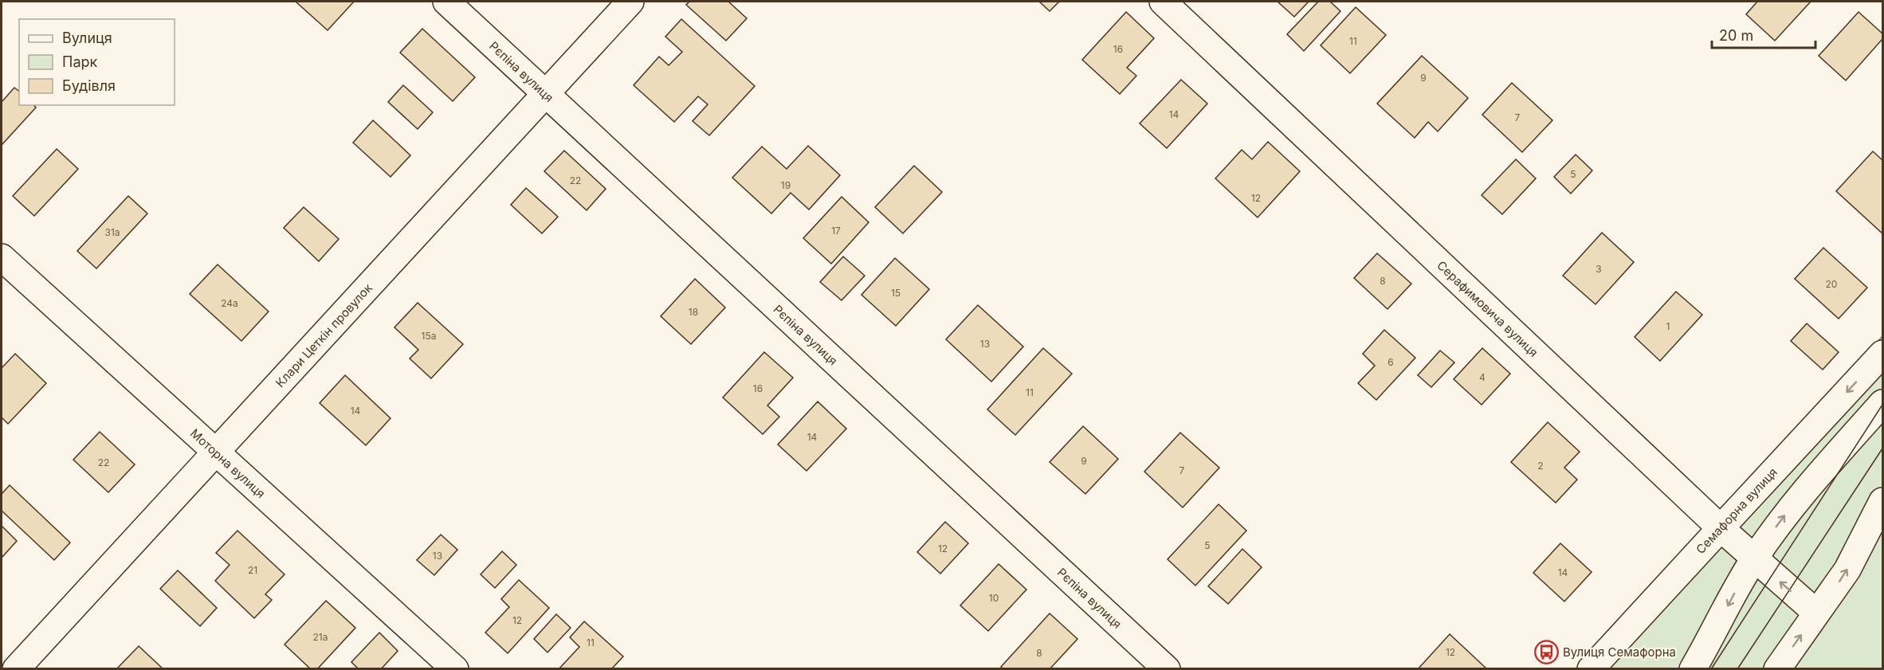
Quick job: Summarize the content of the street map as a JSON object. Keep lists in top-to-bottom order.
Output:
{
  "streets": {
    "street": [
      "Рєпіна вулиця",
      "Серафимовича вулиця",
      "Клари Цеткін провулок",
      "Моторна вулиця",
      "Семафорна вулиця"
    ]
  },
  "crossings": [
    ["Рєпіна вулиця", "Клари Цеткін провулок"],
    ["Серафимовича вулиця", "Семафорна вулиця"],
    ["Клари Цеткін провулок", "Моторна вулиця"]
  ],
  "places": {
    "bus stop": ["Вулиця Семафорна"]
  },
  "house_numbers": [
    "11",
    "16",
    "9",
    "14",
    "7",
    "5",
    "22",
    "19",
    "12",
    "17",
    "31а",
    "3",
    "8",
    "20",
    "15",
    "24а",
    "18",
    "1",
    "15а",
    "13",
    "6",
    "4",
    "16",
    "11",
    "14",
    "14",
    "9",
    "22",
    "2",
    "7",
    "5",
    "12",
    "13",
    "21",
    "14",
    "10",
    "12",
    "21а",
    "11",
    "12",
    "8"
  ],
  "legend": ["Вулиця", "Парк", "Будівля"],
  "scale_bar": "20 m"
}
